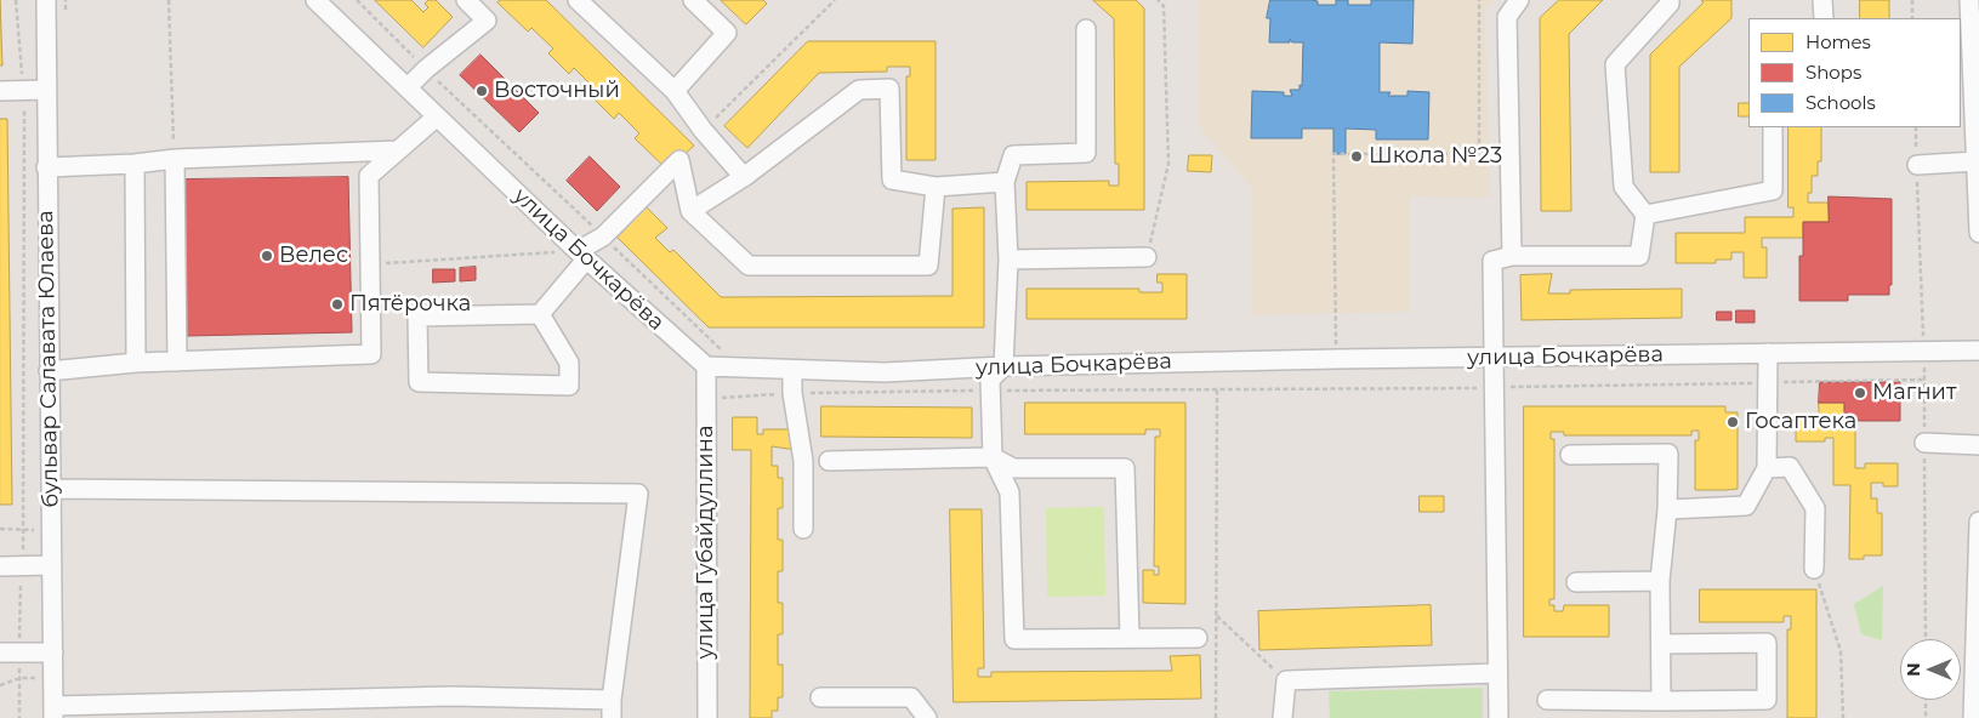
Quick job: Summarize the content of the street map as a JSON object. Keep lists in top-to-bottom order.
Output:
{
  "streets": {
    "street": ["улица Бочкарёва", "бульвар Салавата Юлаева", "улица Губайдуллина"]
  },
  "crossings": [
    ["улица Бочкарёва", "улица Губайдуллина"]
  ],
  "places": [
    "Восточный",
    "Школа №23",
    "Велес",
    "Пятёрочка",
    "Магнит",
    "Госаптека"
  ],
  "legend": ["Homes", "Shops", "Schools"],
  "north": "left"
}
